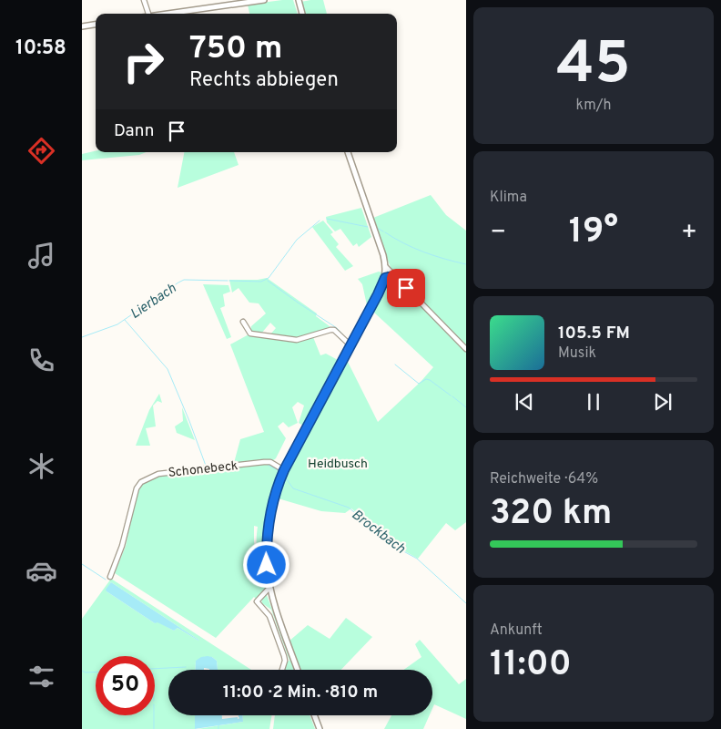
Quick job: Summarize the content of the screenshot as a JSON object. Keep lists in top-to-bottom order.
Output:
{
  "streets": {
    "street": ["Schonebeck"]
  },
  "water": ["Lierbach", "Brockbach"],
  "parks": ["Heidbusch"],
  "page": {
    "tabs": "10:58",
    "tile": [
      ["45", "km/h"],
      "Klima",
      ["Reichweite · 64%", "320 km"],
      ["Ankunft", "11:00"]
    ],
    "turn": ["750 m", "Rechts abbiegen"],
    "then": "Dann",
    "heat": ["−", "19°", "+"],
    "song": ["105.5 FM", "Musik"],
    "limit": "50",
    "trip": "11:00 · 2 Min. · 810 m"
  }
}
